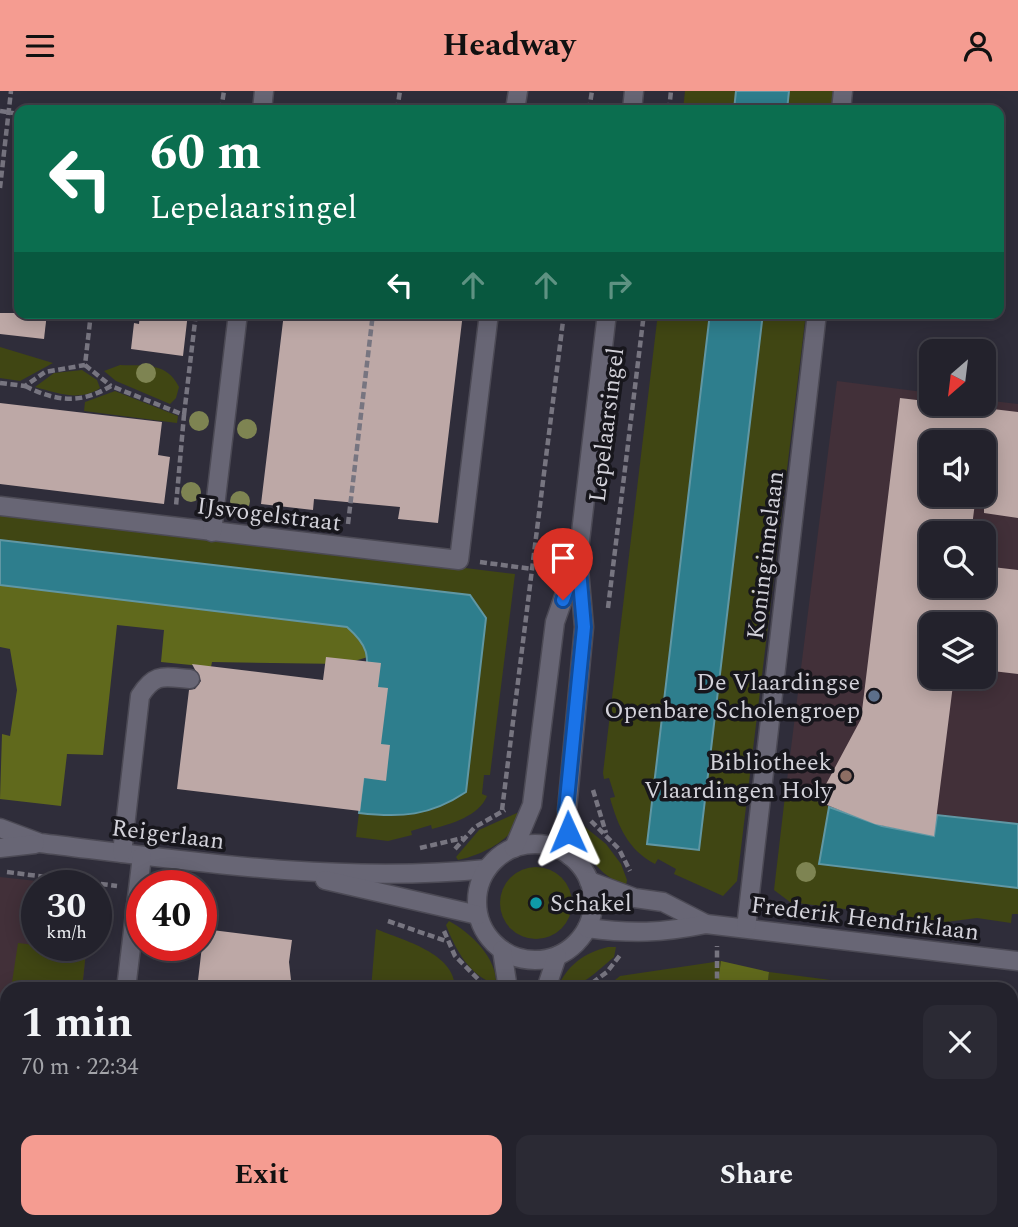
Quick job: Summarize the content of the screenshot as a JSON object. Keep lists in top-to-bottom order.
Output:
{
  "streets": {
    "street": [
      "Lepelaarsingel",
      "IJsvogelstraat",
      "Koninginnelaan",
      "Reigerlaan",
      "Frederik Hendriklaan"
    ]
  },
  "crossings": [
    ["Lepelaarsingel", "Reigerlaan"],
    ["Lepelaarsingel", "Frederik Hendriklaan"],
    ["Koninginnelaan", "Frederik Hendriklaan"],
    ["Reigerlaan", "Frederik Hendriklaan"]
  ],
  "places": ["De Vlaardingse Openbare Scholengroep", "Bibliotheek Vlaardingen Holy", "Schakel"],
  "north": "bottom left",
  "page": {
    "header": "Headway",
    "turn": ["60 m", "Lepelaarsingel"],
    "speed": "30 km/h",
    "limit": "40",
    "heading": ["1 min", "70 m · 22:34"],
    "buttons": ["Exit", "Share"]
  }
}
